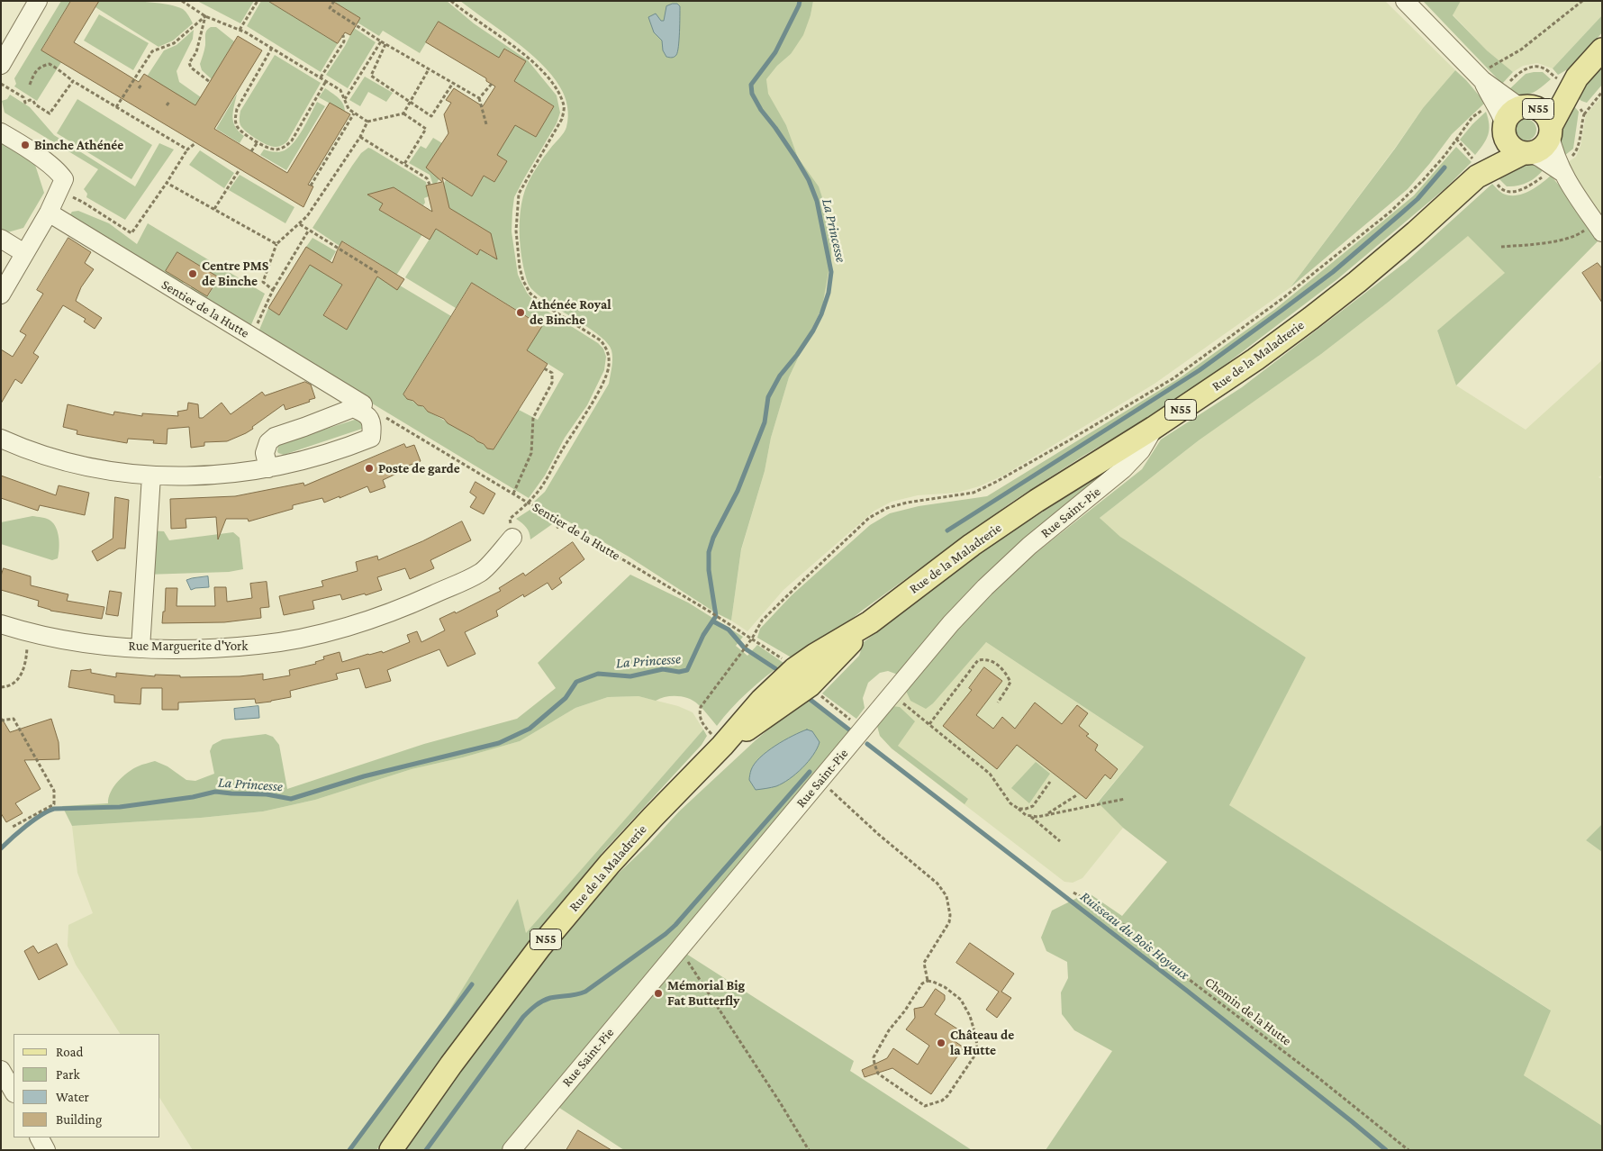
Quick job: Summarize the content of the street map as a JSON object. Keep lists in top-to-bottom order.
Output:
{
  "streets": {
    "main road": ["N55", "Rue de la Maladrerie"],
    "street": ["Sentier de la Hutte", "Rue Saint-Pie", "Rue Marguerite d'York"],
    "path": ["Chemin de la Hutte"]
  },
  "crossings": [
    ["N55", "Rue de la Maladrerie"],
    ["Rue de la Maladrerie", "Rue Saint-Pie"]
  ],
  "water": ["La Princesse", "Ruisseau du Bois Hoyaux"],
  "places": [
    "Binche Athénée",
    "Centre PMS de Binche",
    "Athénée Royal de Binche",
    "Poste de garde",
    "Mémorial Big Fat Butterfly",
    "Château de la Hutte"
  ],
  "legend": [
    "Road",
    "Park",
    "Water",
    "Building"
  ]
}
